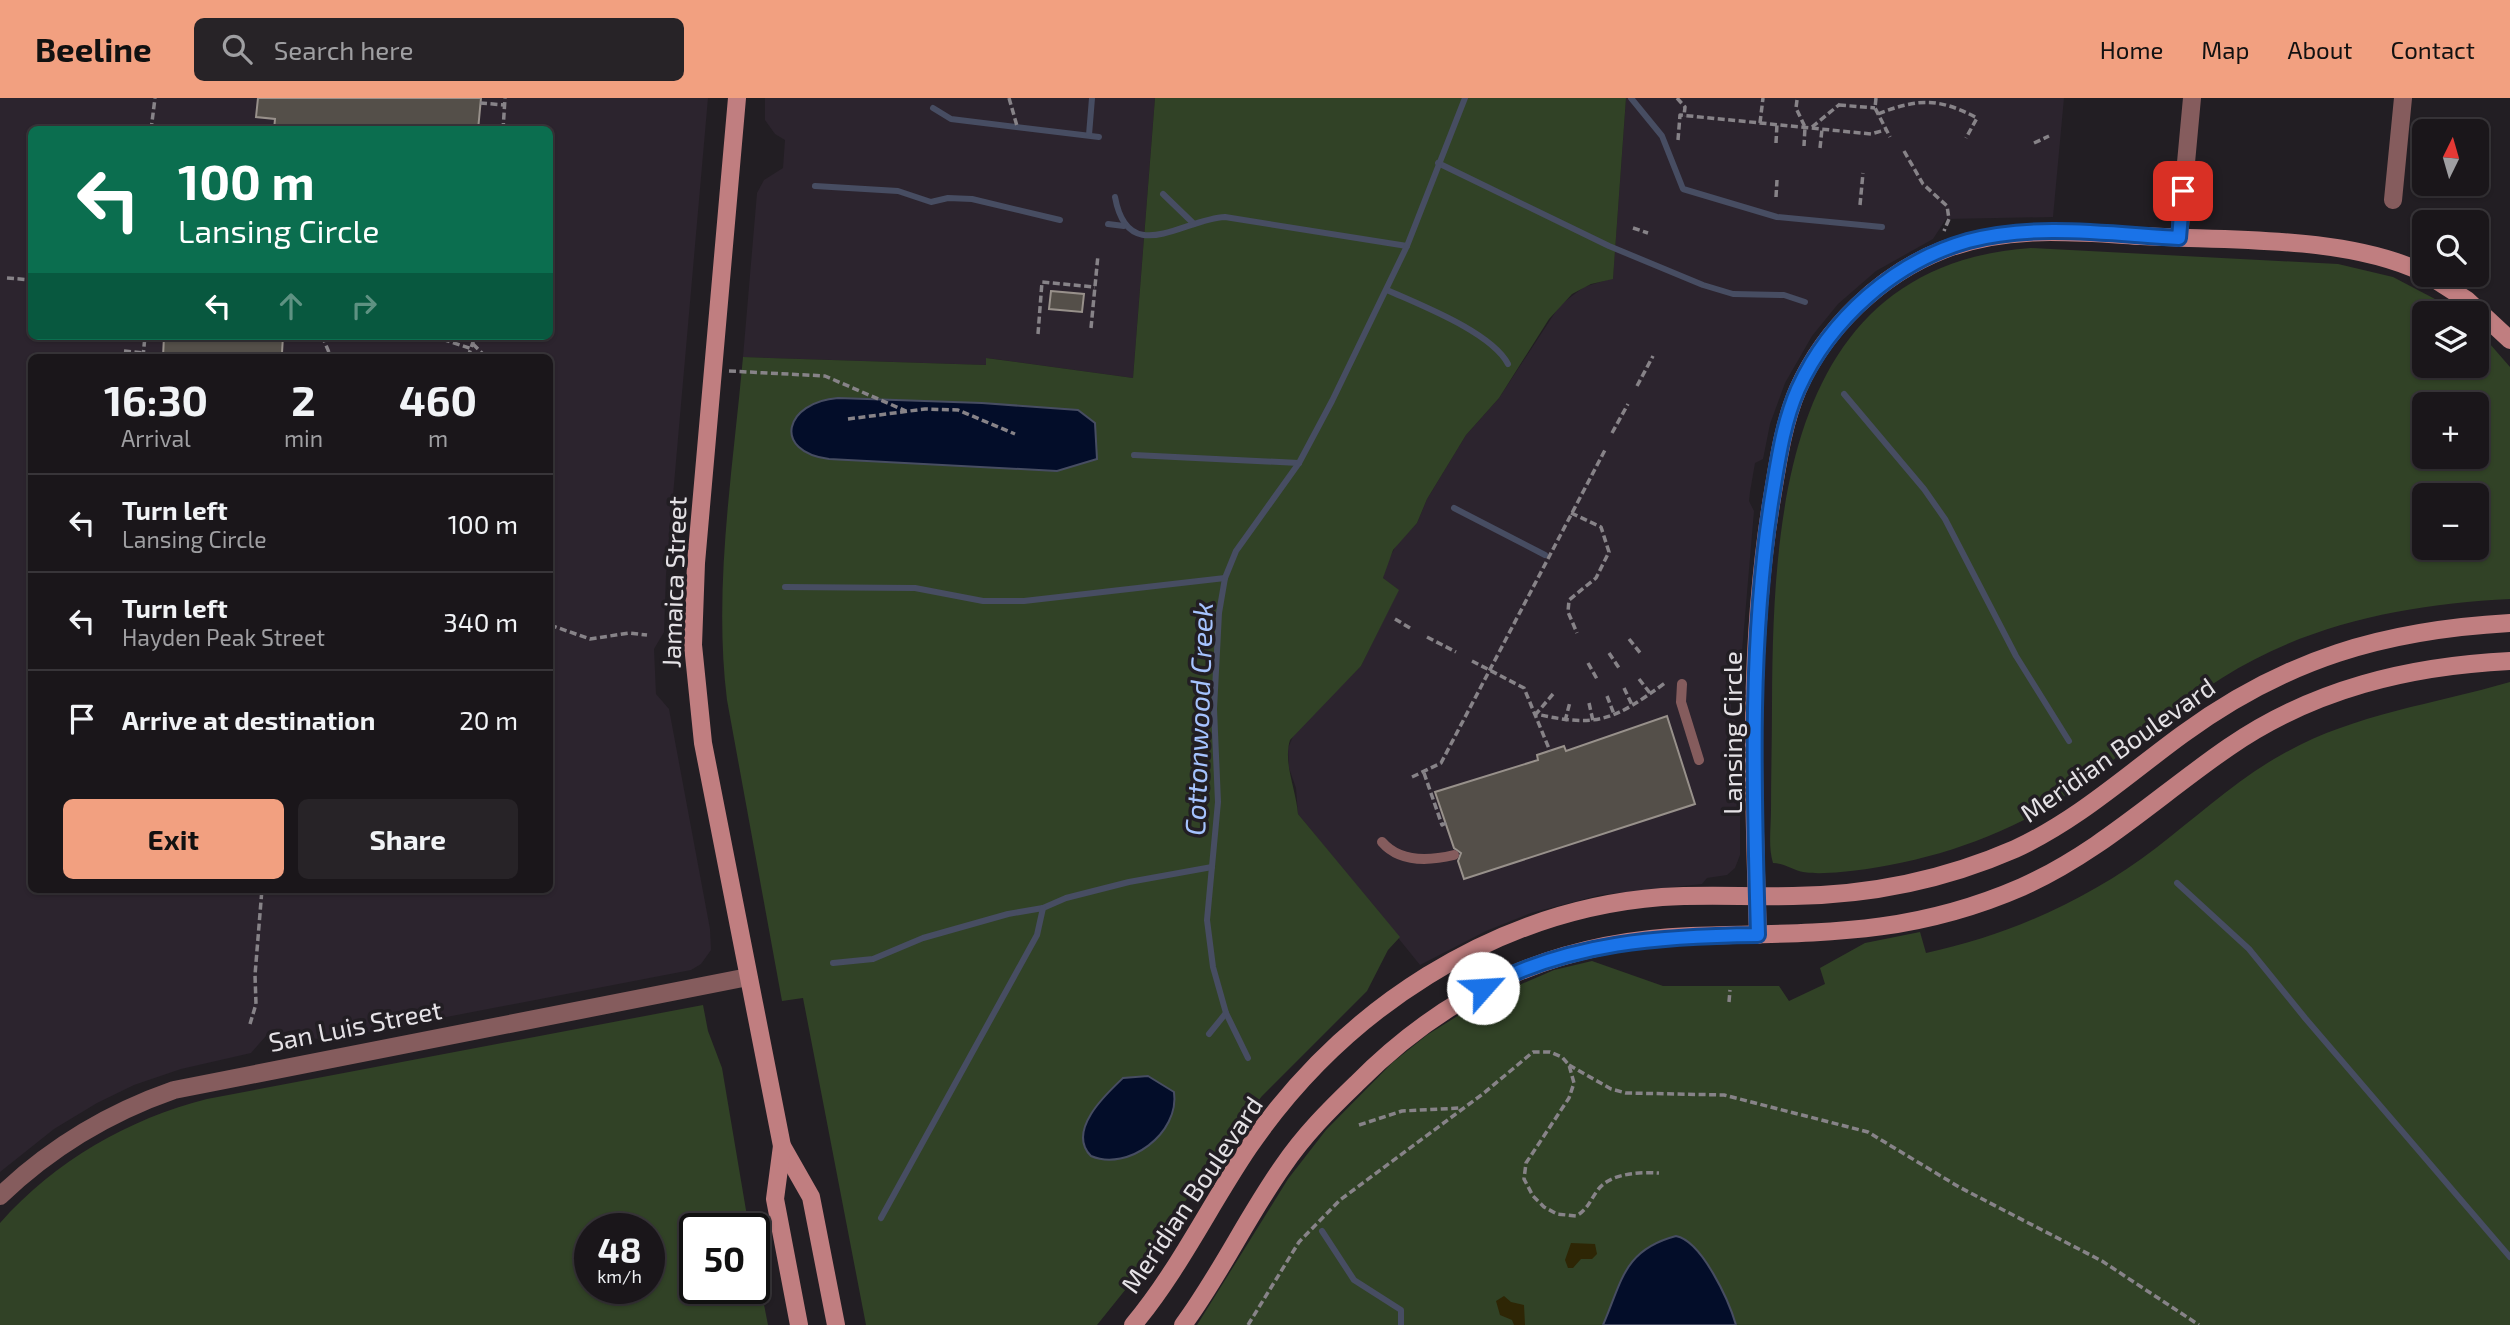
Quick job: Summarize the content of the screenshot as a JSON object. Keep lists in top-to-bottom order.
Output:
{
  "streets": {
    "main road": ["Jamaica Street", "Lansing Circle", "Meridian Boulevard"],
    "street": ["San Luis Street"]
  },
  "crossings": [
    ["Jamaica Street", "San Luis Street"],
    ["Lansing Circle", "Meridian Boulevard"]
  ],
  "water": ["Cottonwood Creek"],
  "north": "top",
  "page": {
    "header": "Beeline",
    "search": "Search here",
    "nav": [
      "Home",
      "Map",
      "About",
      "Contact"
    ],
    "map_buttons": ["+", "−"],
    "turn": ["100 m", "Lansing Circle"],
    "eta": [
      "16:30",
      "Arrival",
      "2",
      "min",
      "460",
      "m"
    ],
    "list": [
      {
        "name": "Turn left",
        "note": "Lansing Circle",
        "value": "100 m"
      },
      {
        "name": "Turn left",
        "note": "Hayden Peak Street",
        "value": "340 m"
      },
      {
        "name": "Arrive at destination",
        "value": "20 m"
      }
    ],
    "buttons": ["Exit", "Share"],
    "speed": "48 km/h",
    "limit": "50"
  }
}
